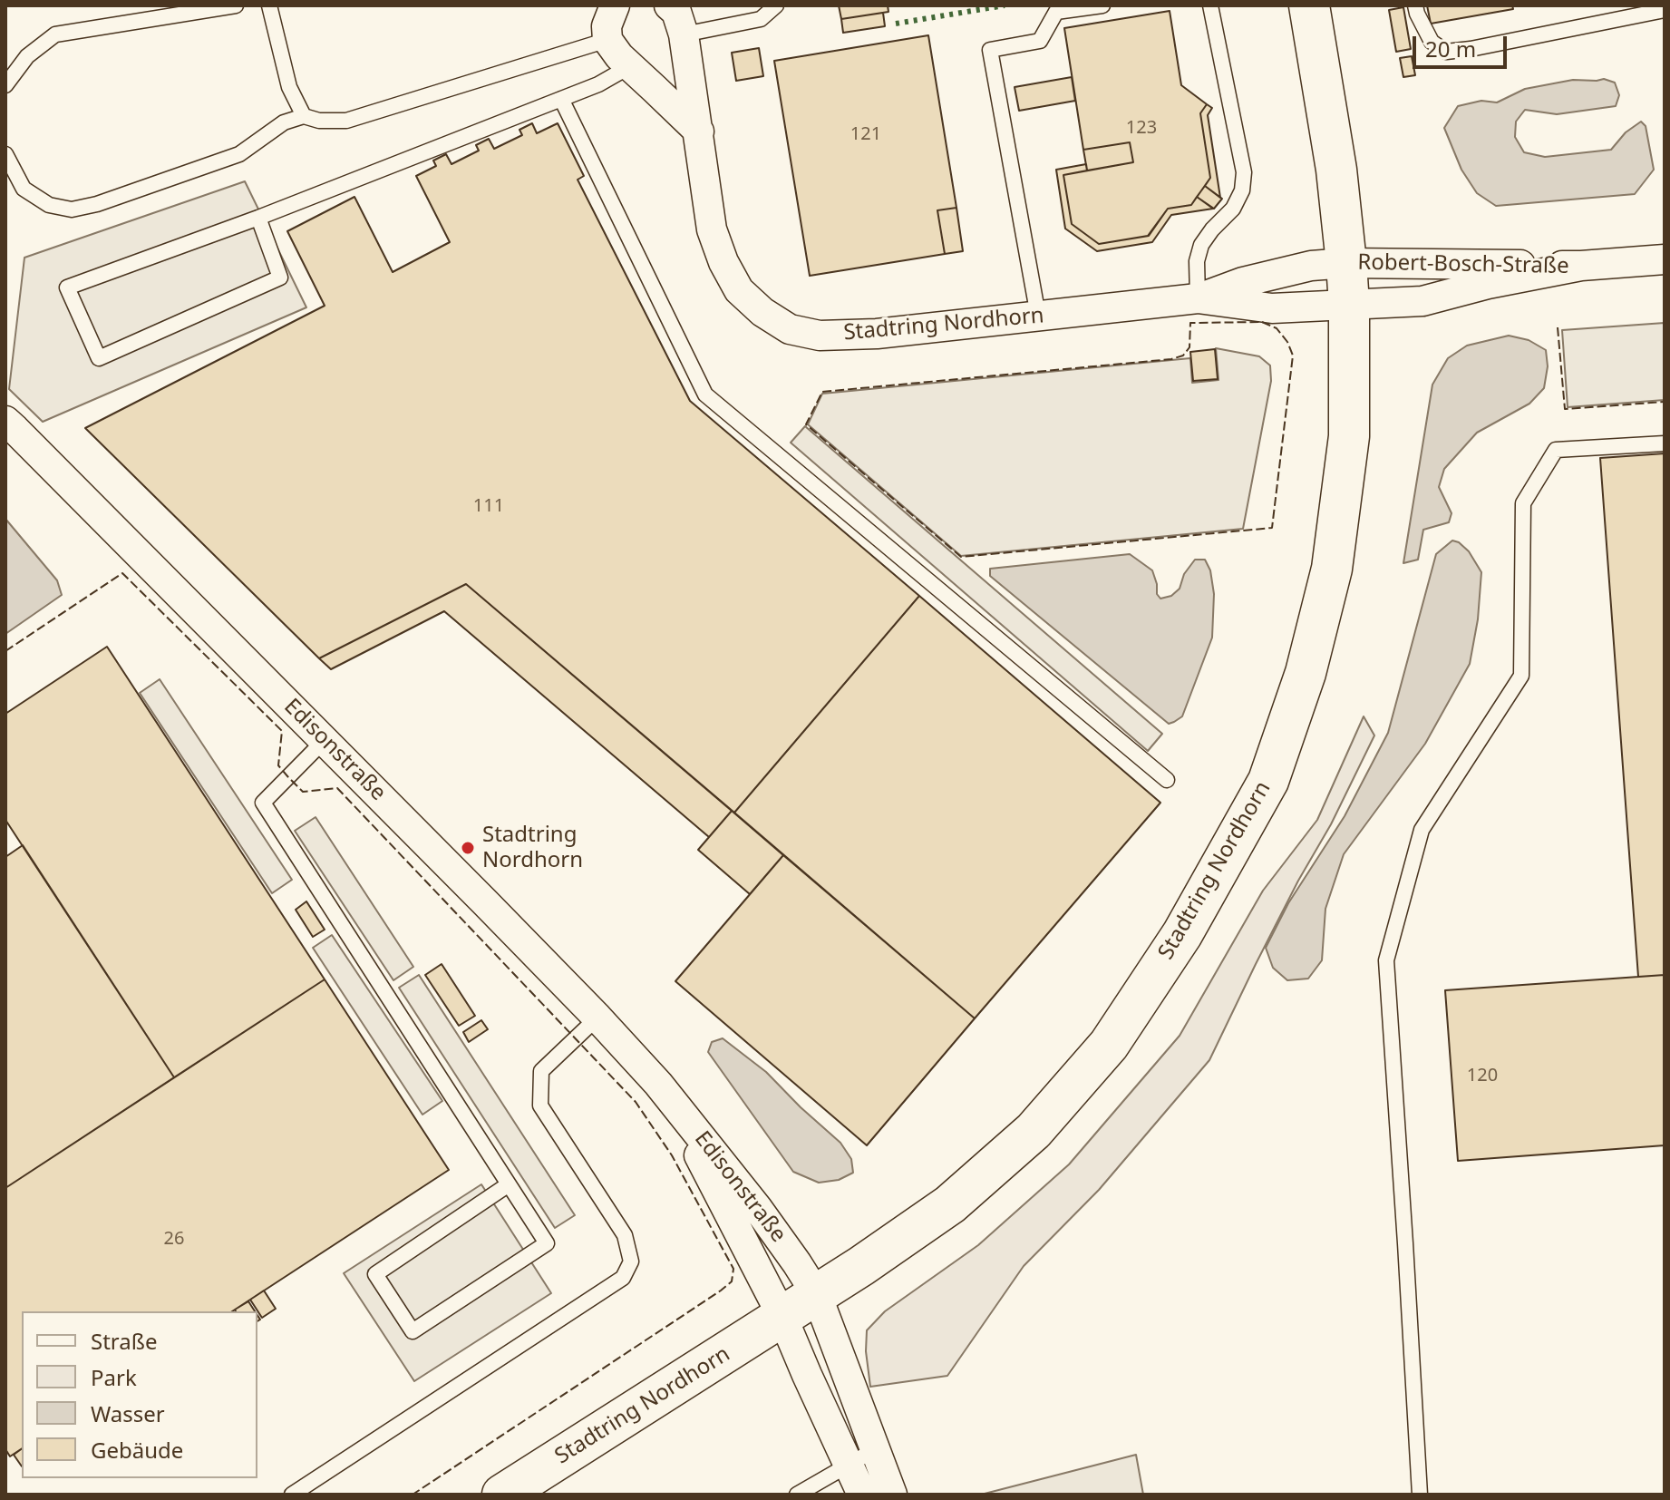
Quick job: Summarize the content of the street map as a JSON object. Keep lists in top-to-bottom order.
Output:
{
  "streets": {
    "main road": ["Stadtring Nordhorn"],
    "street": ["Robert-Bosch-Straße", "Edisonstraße"]
  },
  "crossings": [
    ["Robert-Bosch-Straße", "Stadtring Nordhorn"],
    ["Stadtring Nordhorn", "Edisonstraße"]
  ],
  "places": ["Stadtring Nordhorn"],
  "house_numbers": [
    "123",
    "121",
    "111",
    "120",
    "26"
  ],
  "legend": [
    "Straße",
    "Park",
    "Wasser",
    "Gebäude"
  ],
  "scale_bar": "20 m"
}
